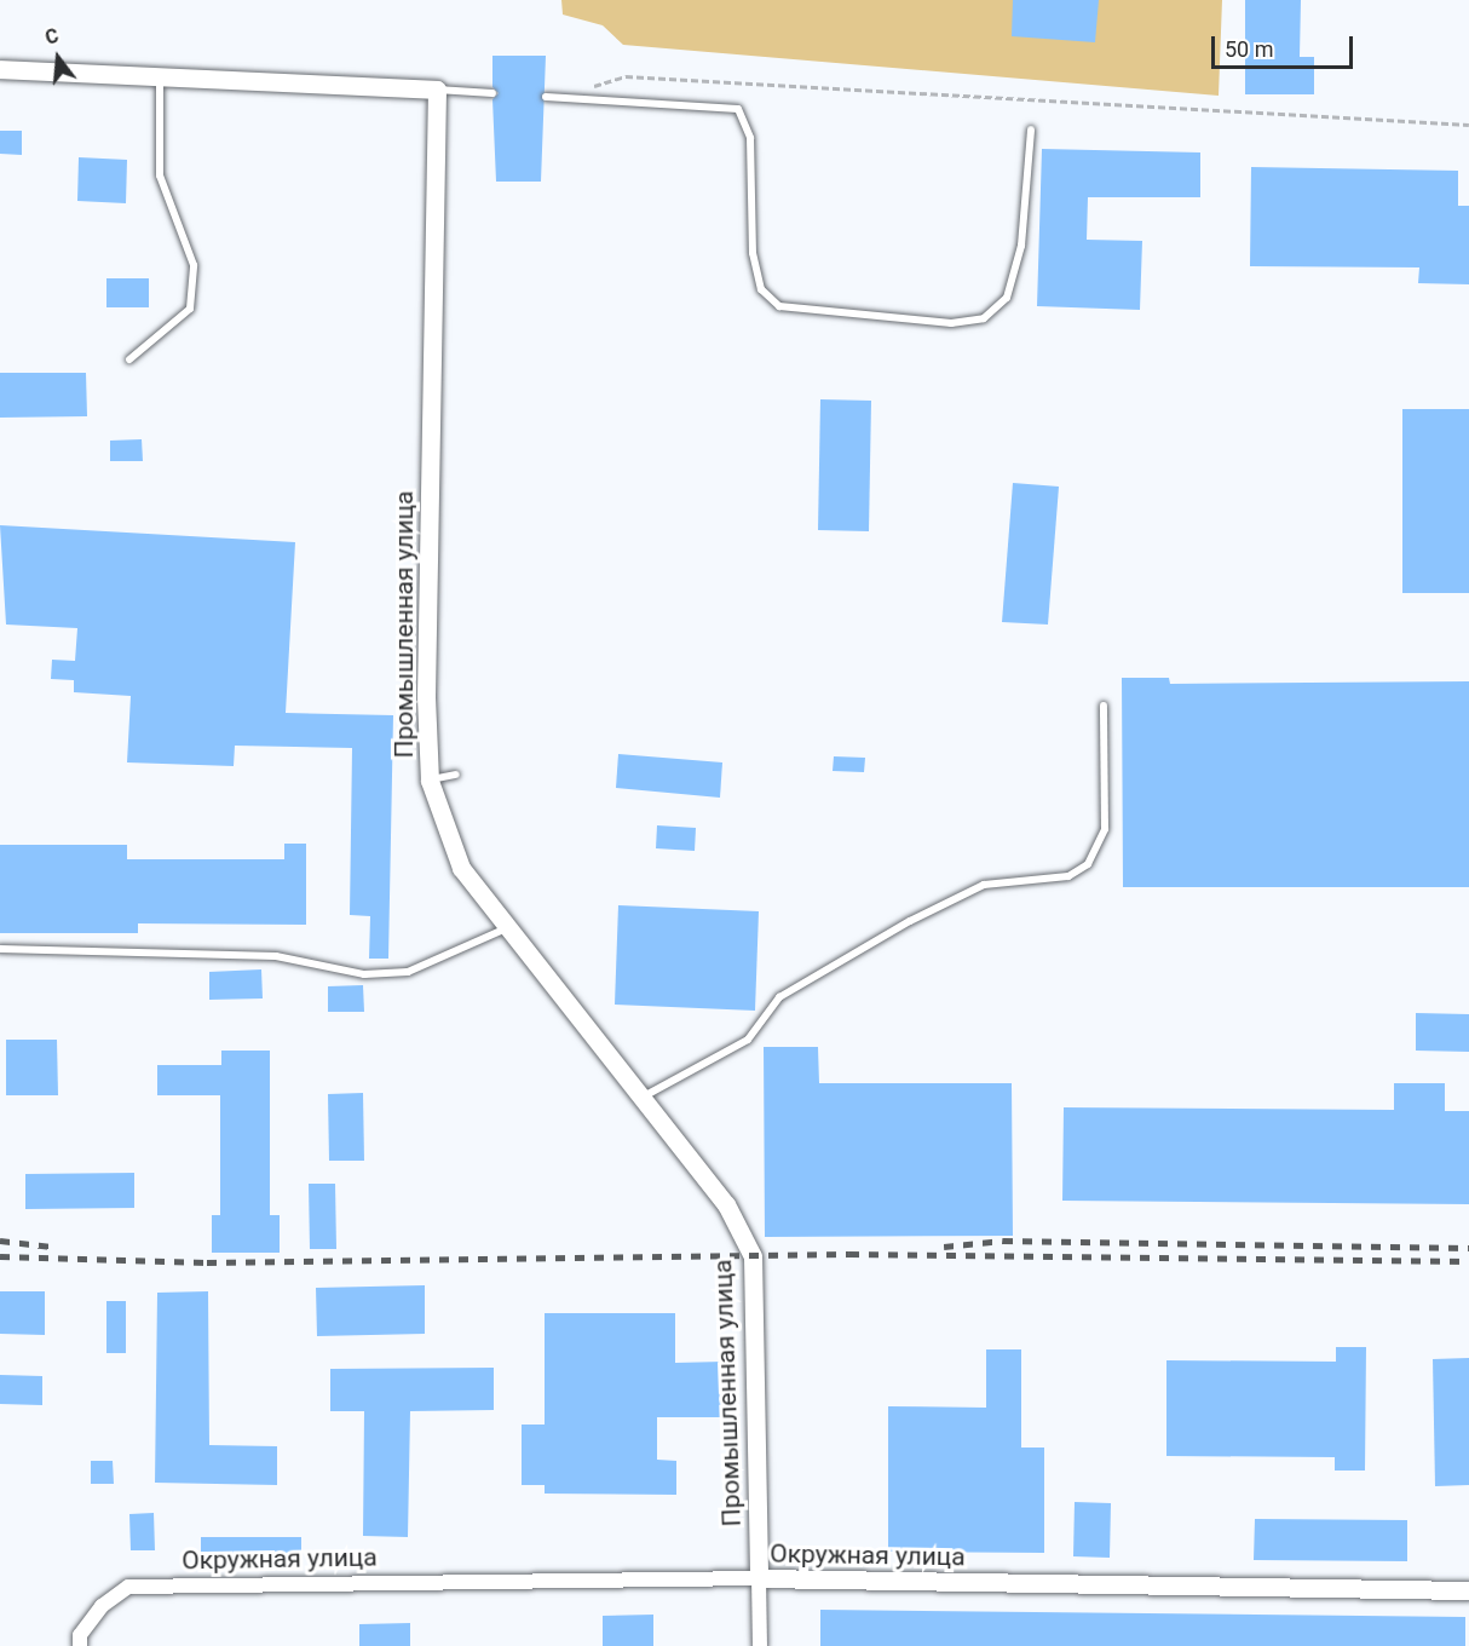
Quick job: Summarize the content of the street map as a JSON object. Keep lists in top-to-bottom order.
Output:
{
  "streets": {
    "street": ["Промышленная улица", "Окружная улица"]
  },
  "crossings": [
    ["Промышленная улица", "Окружная улица"]
  ],
  "scale_bar": "50 m",
  "north": "top"
}
